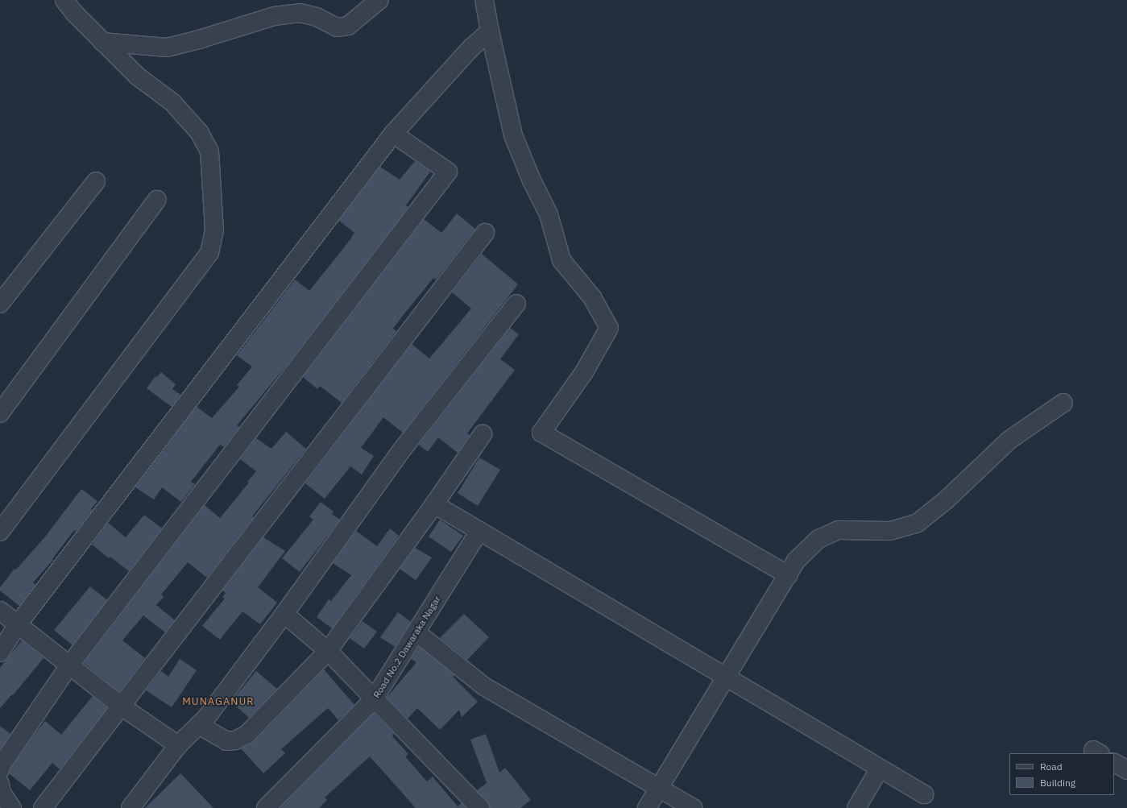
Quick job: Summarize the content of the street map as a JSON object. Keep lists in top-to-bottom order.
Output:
{
  "streets": {
    "street": ["Road No.2 Dawaraka Nagar"]
  },
  "districts": ["MUNAGANUR"],
  "legend": ["Road", "Building"]
}
